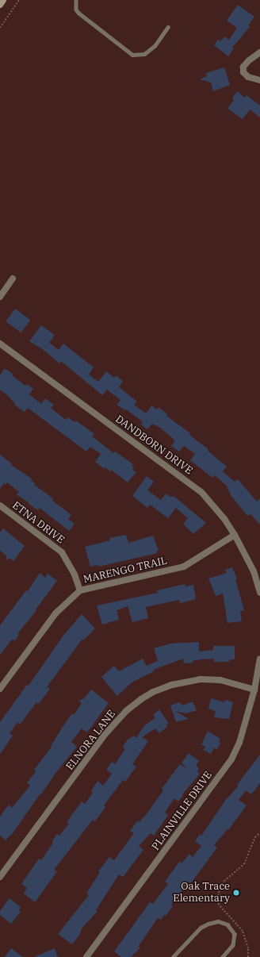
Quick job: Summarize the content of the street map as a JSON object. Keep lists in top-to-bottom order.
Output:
{
  "streets": {
    "street": [
      "DANDBORN DRIVE",
      "ETNA DRIVE",
      "MARENGO TRAIL",
      "ELNORA LANE",
      "PLAINVILLE DRIVE"
    ]
  },
  "crossings": [
    ["DANDBORN DRIVE", "MARENGO TRAIL"],
    ["ETNA DRIVE", "MARENGO TRAIL"],
    ["ELNORA LANE", "PLAINVILLE DRIVE"]
  ],
  "places": ["Oak Trace Elementary"]
}
